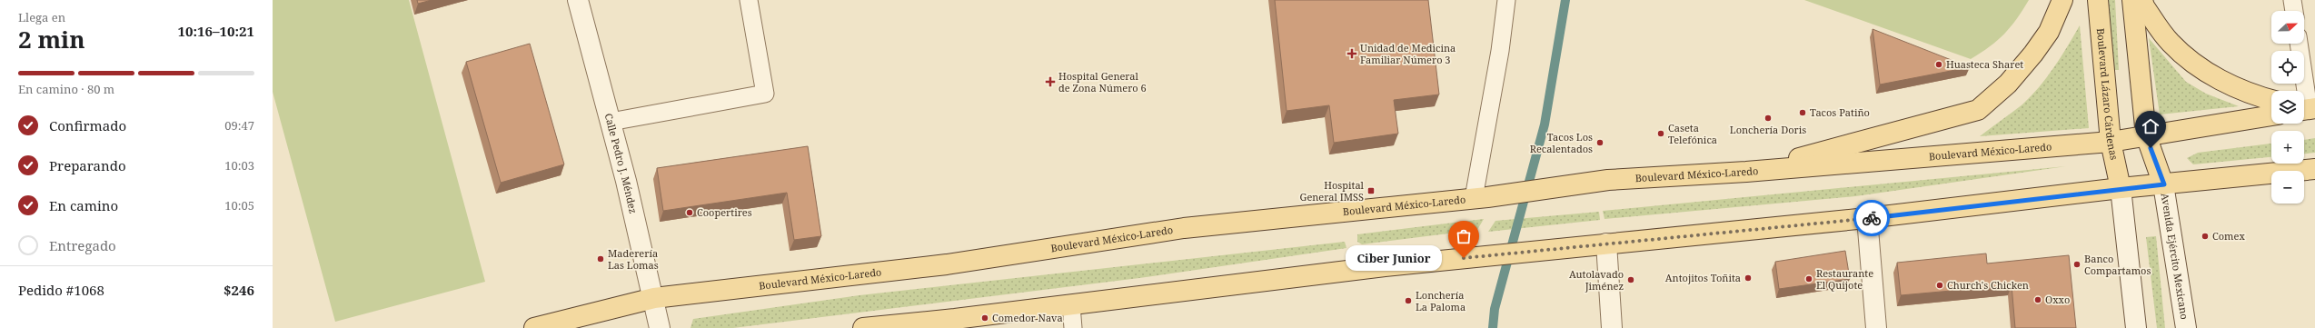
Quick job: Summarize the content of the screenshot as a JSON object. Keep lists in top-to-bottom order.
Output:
{
  "streets": {
    "main road": ["Boulevard Lázaro Cárdenas", "Boulevard México-Laredo"],
    "street": ["Calle Pedro J. Méndez", "Avenida Ejército Mexicano"]
  },
  "crossings": [
    ["Boulevard Lázaro Cárdenas", "Boulevard México-Laredo"],
    ["Boulevard México-Laredo", "Calle Pedro J. Méndez"]
  ],
  "places": {
    "health": ["Unidad de Medicina Familiar Número 3", "Hospital General de Zona Número 6"],
    "other": [
      "Huasteca Sharet",
      "Tacos Patiño",
      "Lonchería Doris",
      "Caseta Telefónica",
      "Tacos Los Recalentados",
      "Coopertires",
      "Comex",
      "Ciber Junior",
      "Maderería Las Lomas",
      "Banco Compartamos",
      "Antojitos Toñita",
      "Restaurante El Quijote",
      "Autolavado Jiménez",
      "Church's Chicken",
      "Oxxo",
      "Lonchería La Paloma",
      "Comedor Nava"
    ],
    "transit": ["Hospital General IMSS"]
  },
  "north": "right",
  "page": {
    "heading": ["2 min", "Llega en", "10:16–10:21"],
    "panel": ["Pedido #1068", "$246"],
    "map_buttons": ["+", "−"],
    "bar": "En camino · 80 m",
    "list": [
      ["Confirmado", "09:47"],
      ["Preparando", "10:03"],
      ["En camino", "10:05"],
      "Entregado"
    ],
    "bubble": "Ciber Junior"
  }
}
